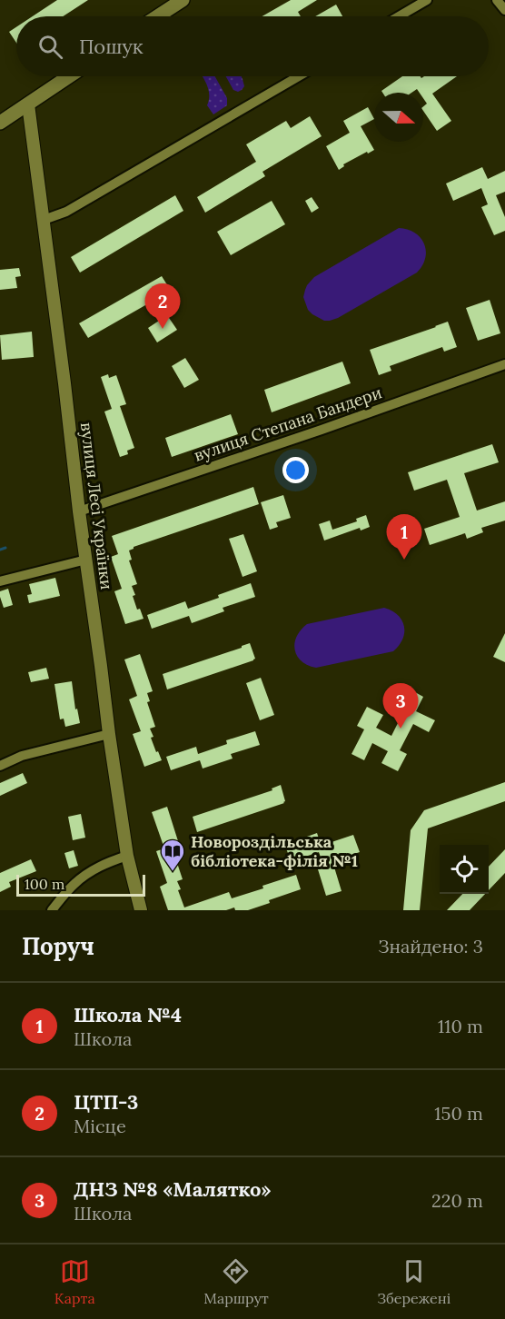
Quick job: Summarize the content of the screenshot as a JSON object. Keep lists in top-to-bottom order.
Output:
{
  "streets": {
    "street": ["вулиця Степана Бандери", "вулиця Лесі Українки"]
  },
  "crossings": [
    ["вулиця Степана Бандери", "вулиця Лесі Українки"]
  ],
  "places": {
    "library": ["Новороздільська бібліотека-філія №1"]
  },
  "scale_bar": "100 m",
  "north": "right",
  "page": {
    "search": "Пошук",
    "pins": ["2", "1", "3"],
    "scale": "100 m",
    "heading": ["Поруч", "Знайдено: 3"],
    "list": [
      {
        "mark": "1",
        "name": "Школа №4",
        "note": "Школа",
        "value": "110 m"
      },
      {
        "mark": "2",
        "name": "ЦТП-3",
        "note": "Місце",
        "value": "150 m"
      },
      {
        "mark": "3",
        "name": "ДНЗ №8 «Малятко»",
        "note": "Школа",
        "value": "220 m"
      }
    ],
    "nav": ["Карта", "Маршрут", "Збережені"]
  }
}
